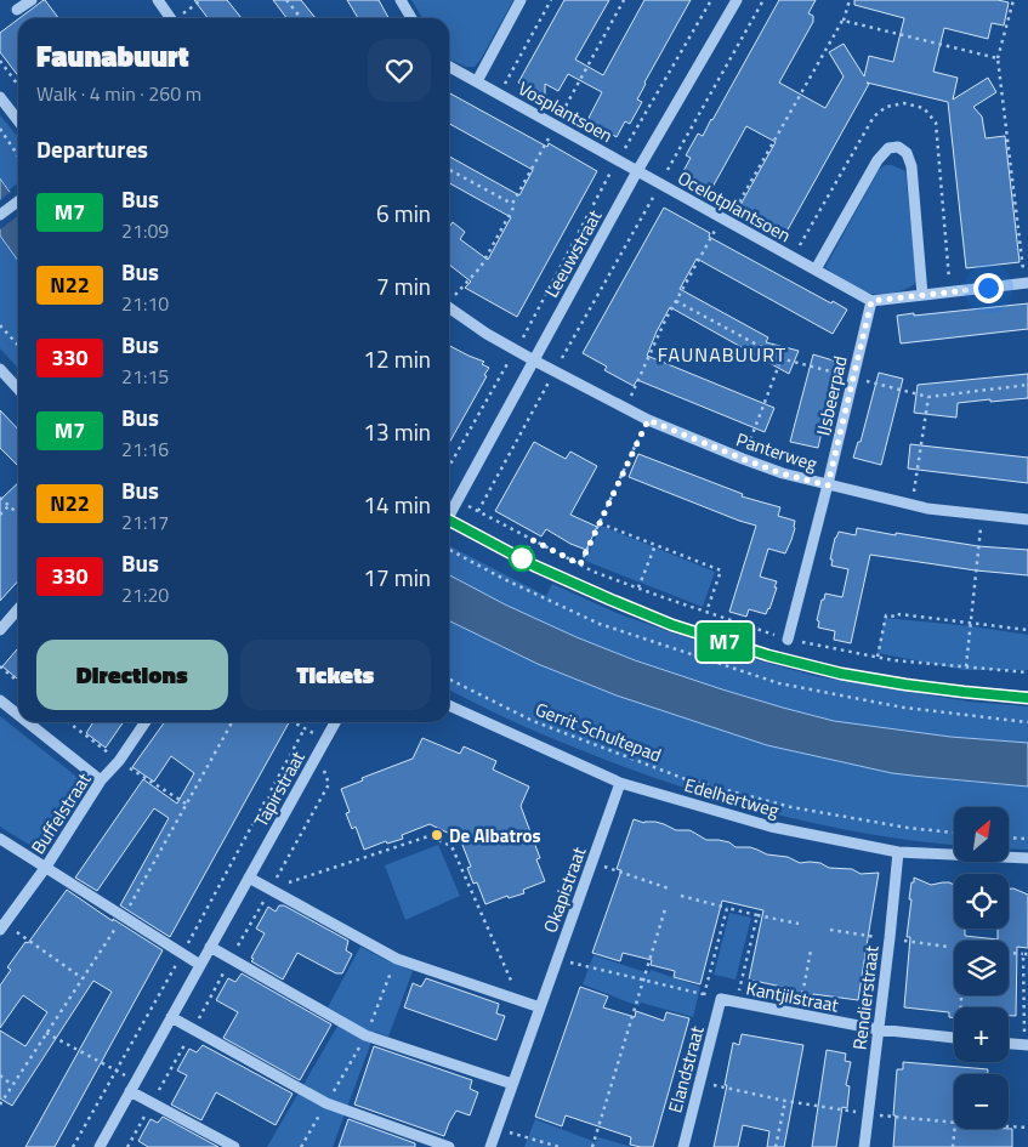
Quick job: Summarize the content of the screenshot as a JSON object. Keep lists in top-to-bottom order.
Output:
{
  "streets": {
    "street": [
      "Vosplantsoen",
      "Ocelotplantsoen",
      "Leeuwstraat",
      "IJsbeerpad",
      "Panterweg",
      "Tapirstraat",
      "Edelhertweg",
      "Buffelstraat",
      "Okapistraat",
      "Kantjilstraat",
      "Rendierstraat",
      "Elandstraat"
    ],
    "path": ["Gerrit Schultepad"]
  },
  "crossings": [
    ["Vosplantsoen", "Ocelotplantsoen"],
    ["Vosplantsoen", "Leeuwstraat"],
    ["Ocelotplantsoen", "Leeuwstraat"],
    ["Ocelotplantsoen", "IJsbeerpad"],
    ["Leeuwstraat", "Panterweg"],
    ["IJsbeerpad", "Panterweg"],
    ["Edelhertweg", "Okapistraat"],
    ["Edelhertweg", "Rendierstraat"],
    ["Kantjilstraat", "Rendierstraat"],
    ["Kantjilstraat", "Elandstraat"]
  ],
  "districts": ["FAUNABUURT"],
  "places": ["De Albatros"],
  "lines": ["bus line M7"],
  "north": "top right",
  "page": {
    "on_map": "M7",
    "heading": [
      ["Faunabuurt", "Walk · 4 min · 260 m"],
      "Departures"
    ],
    "list": [
      {
        "mark": "M7",
        "name": "Bus",
        "note": "21:09",
        "value": "6 min"
      },
      {
        "mark": "N22",
        "name": "Bus",
        "note": "21:10",
        "value": "7 min"
      },
      {
        "mark": "330",
        "name": "Bus",
        "note": "21:15",
        "value": "12 min"
      },
      {
        "mark": "M7",
        "name": "Bus",
        "note": "21:16",
        "value": "13 min"
      },
      {
        "mark": "N22",
        "name": "Bus",
        "note": "21:17",
        "value": "14 min"
      },
      {
        "mark": "330",
        "name": "Bus",
        "note": "21:20",
        "value": "17 min"
      }
    ],
    "buttons": ["Directions", "Tickets"],
    "map_buttons": ["+", "−"]
  }
}
